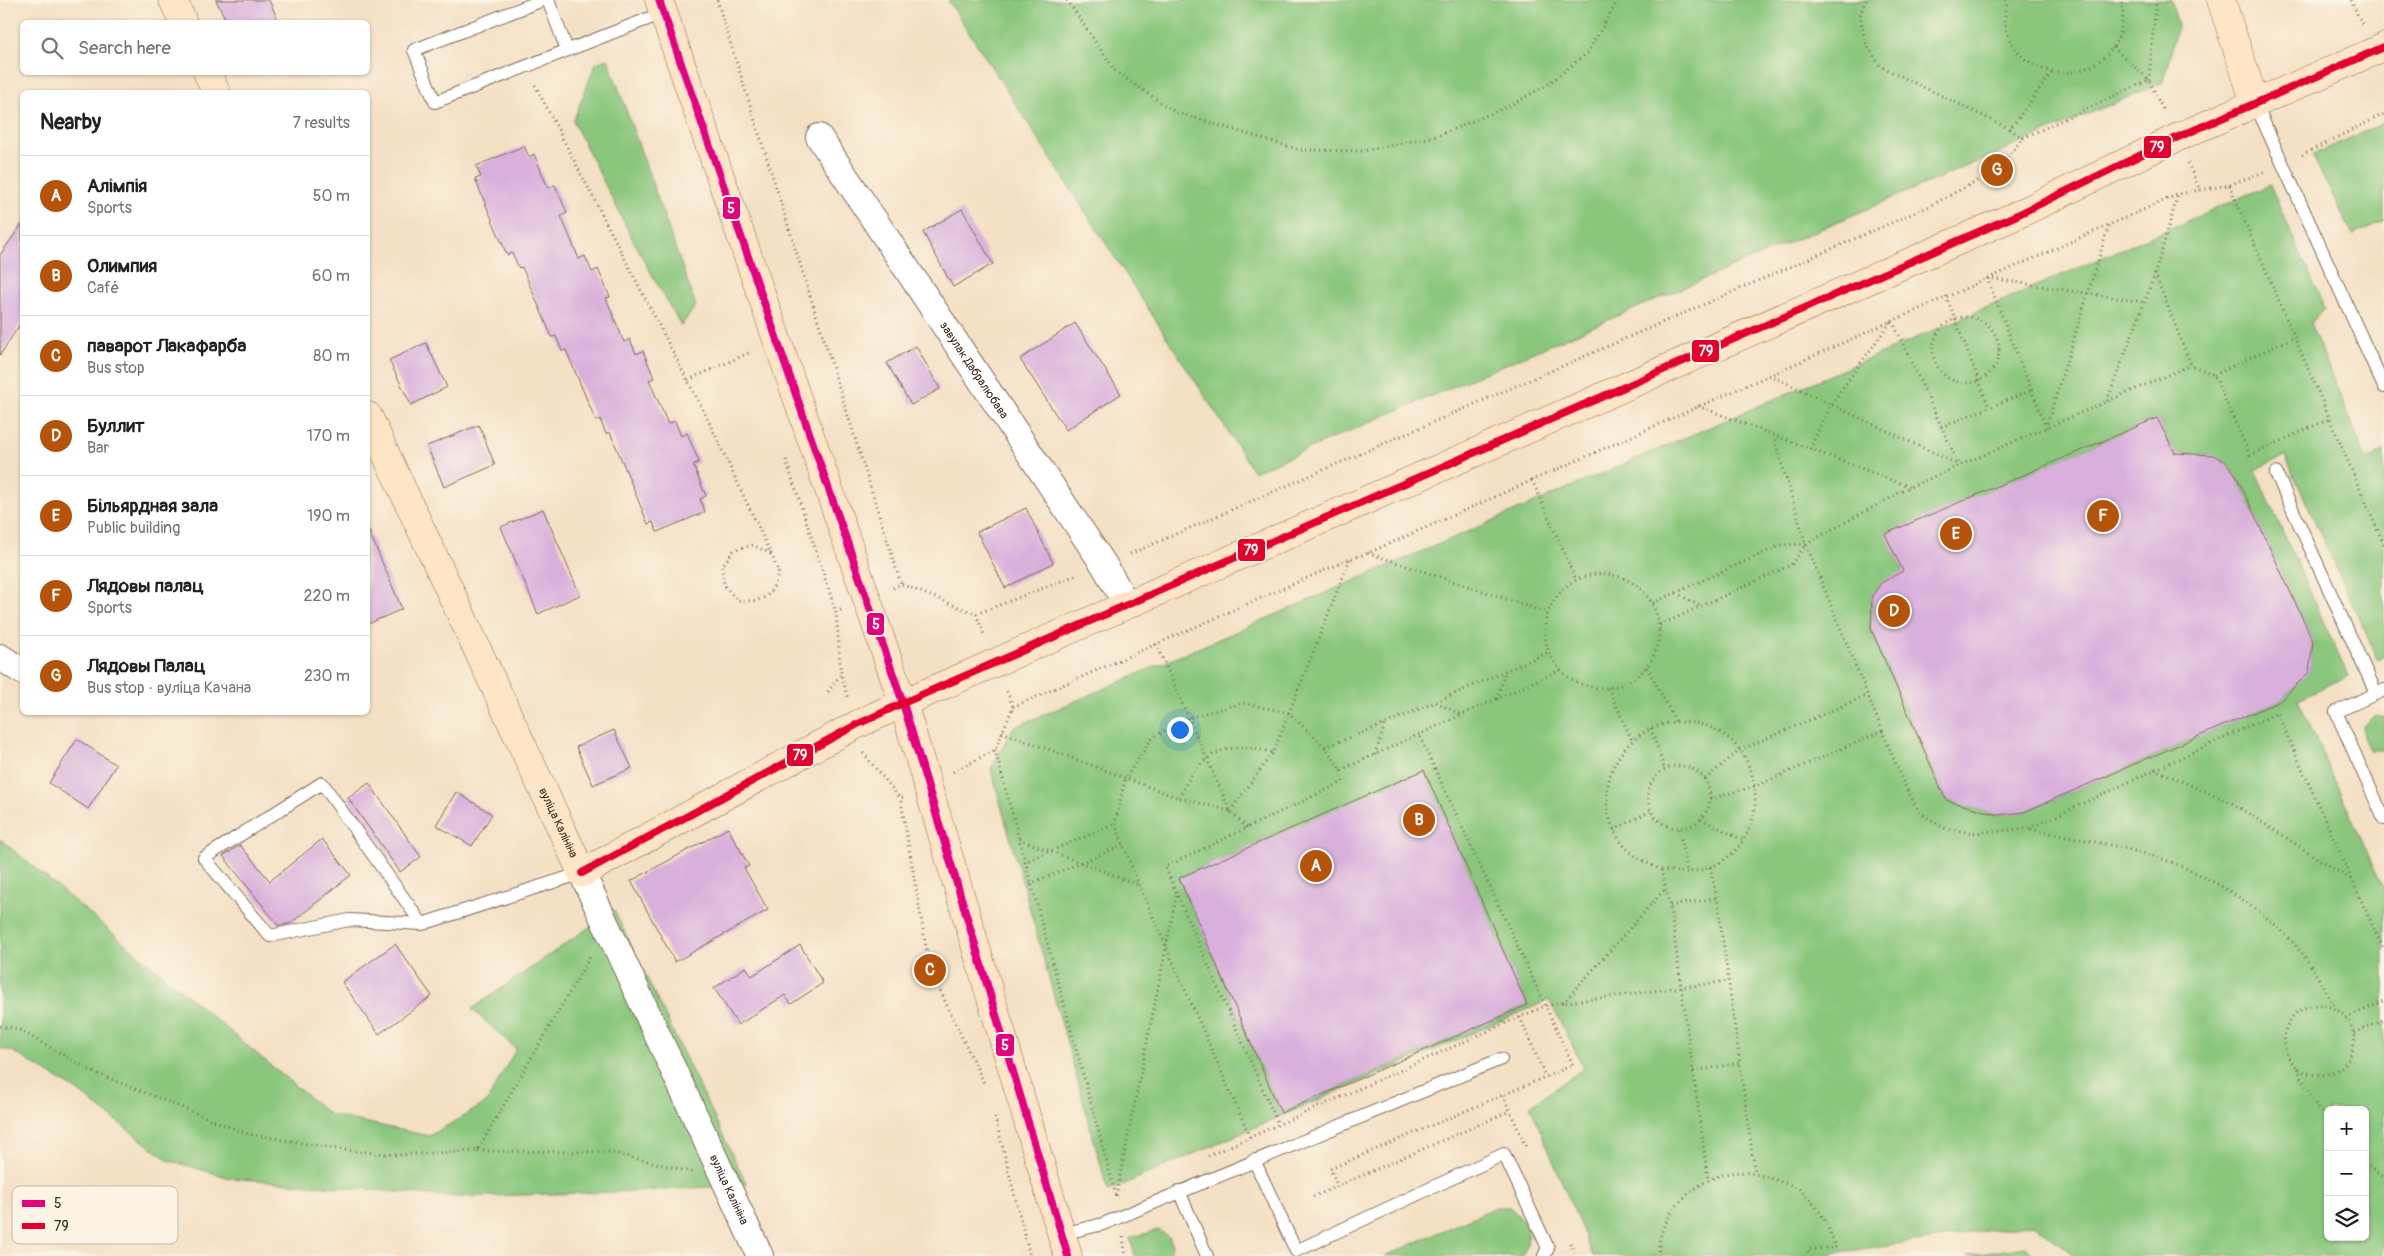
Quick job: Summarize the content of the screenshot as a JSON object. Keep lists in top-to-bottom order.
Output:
{
  "streets": {
    "main road": ["вуліца Калініна"],
    "street": ["завулак Дабралюбава"]
  },
  "lines": ["transit line 5", "transit line 79"],
  "legend": ["5", "79"],
  "page": {
    "search": "Search here",
    "heading": ["Nearby", "7 results"],
    "pins": [
      "G",
      "F",
      "E",
      "D",
      "B",
      "A",
      "C"
    ],
    "list": [
      {
        "mark": "A",
        "name": "Алімпія",
        "note": "Sports",
        "value": "50 m"
      },
      {
        "mark": "B",
        "name": "Олимпия",
        "note": "Café",
        "value": "60 m"
      },
      {
        "mark": "C",
        "name": "паварот Лакафарба",
        "note": "Bus stop",
        "value": "80 m"
      },
      {
        "mark": "D",
        "name": "Буллит",
        "note": "Bar",
        "value": "170 m"
      },
      {
        "mark": "E",
        "name": "Більярдная зала",
        "note": "Public building",
        "value": "190 m"
      },
      {
        "mark": "F",
        "name": "Лядовы палац",
        "note": "Sports",
        "value": "220 m"
      },
      {
        "mark": "G",
        "name": "Лядовы Палац",
        "note": "Bus stop · вуліца Качана",
        "value": "230 m"
      }
    ],
    "map_buttons": ["+", "−"]
  }
}
